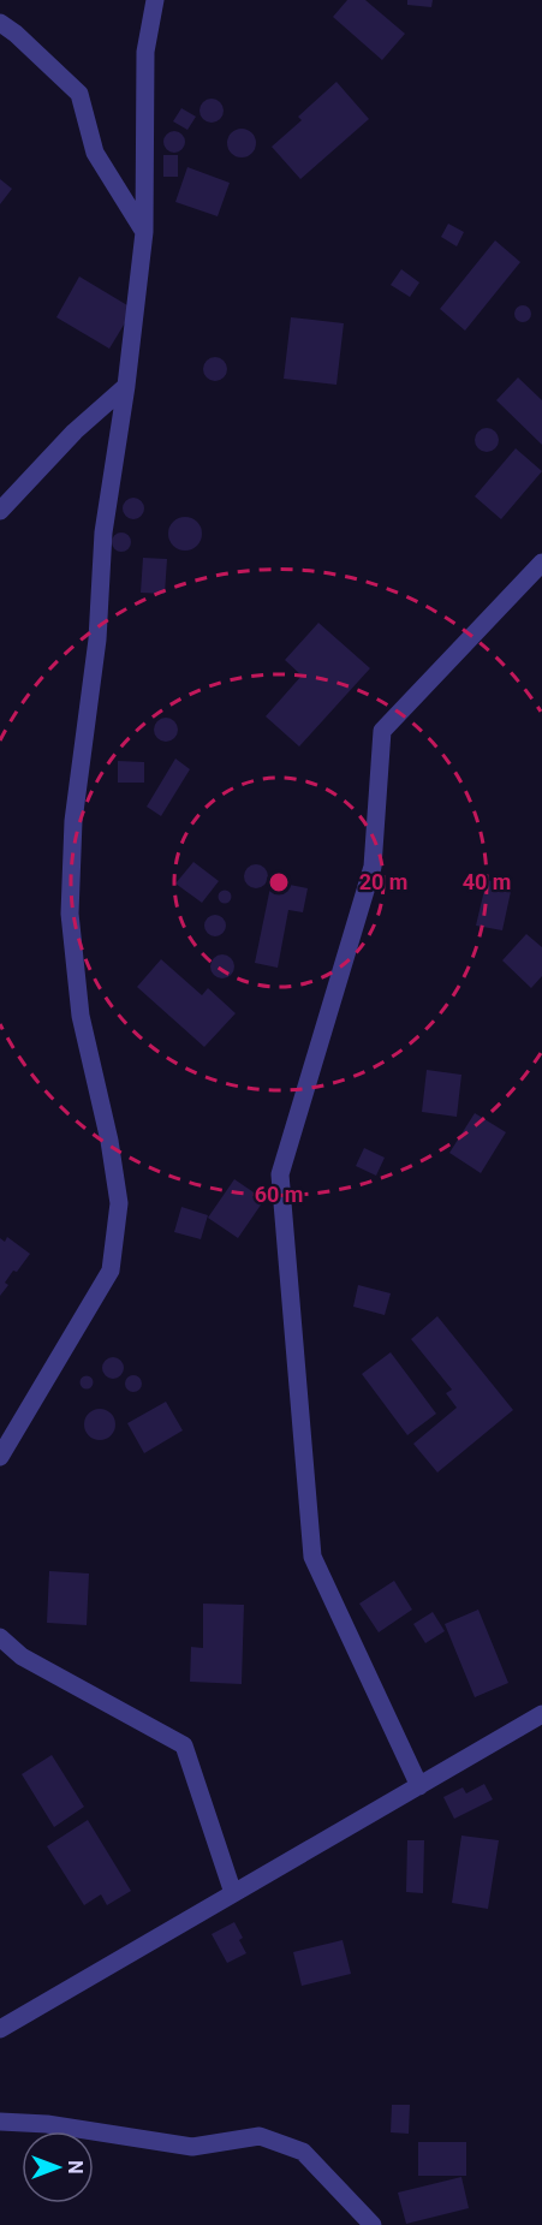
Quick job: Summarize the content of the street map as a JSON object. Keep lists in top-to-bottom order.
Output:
{
  "north": "right",
  "rings": ["20 m", "40 m", "60 m"]
}
